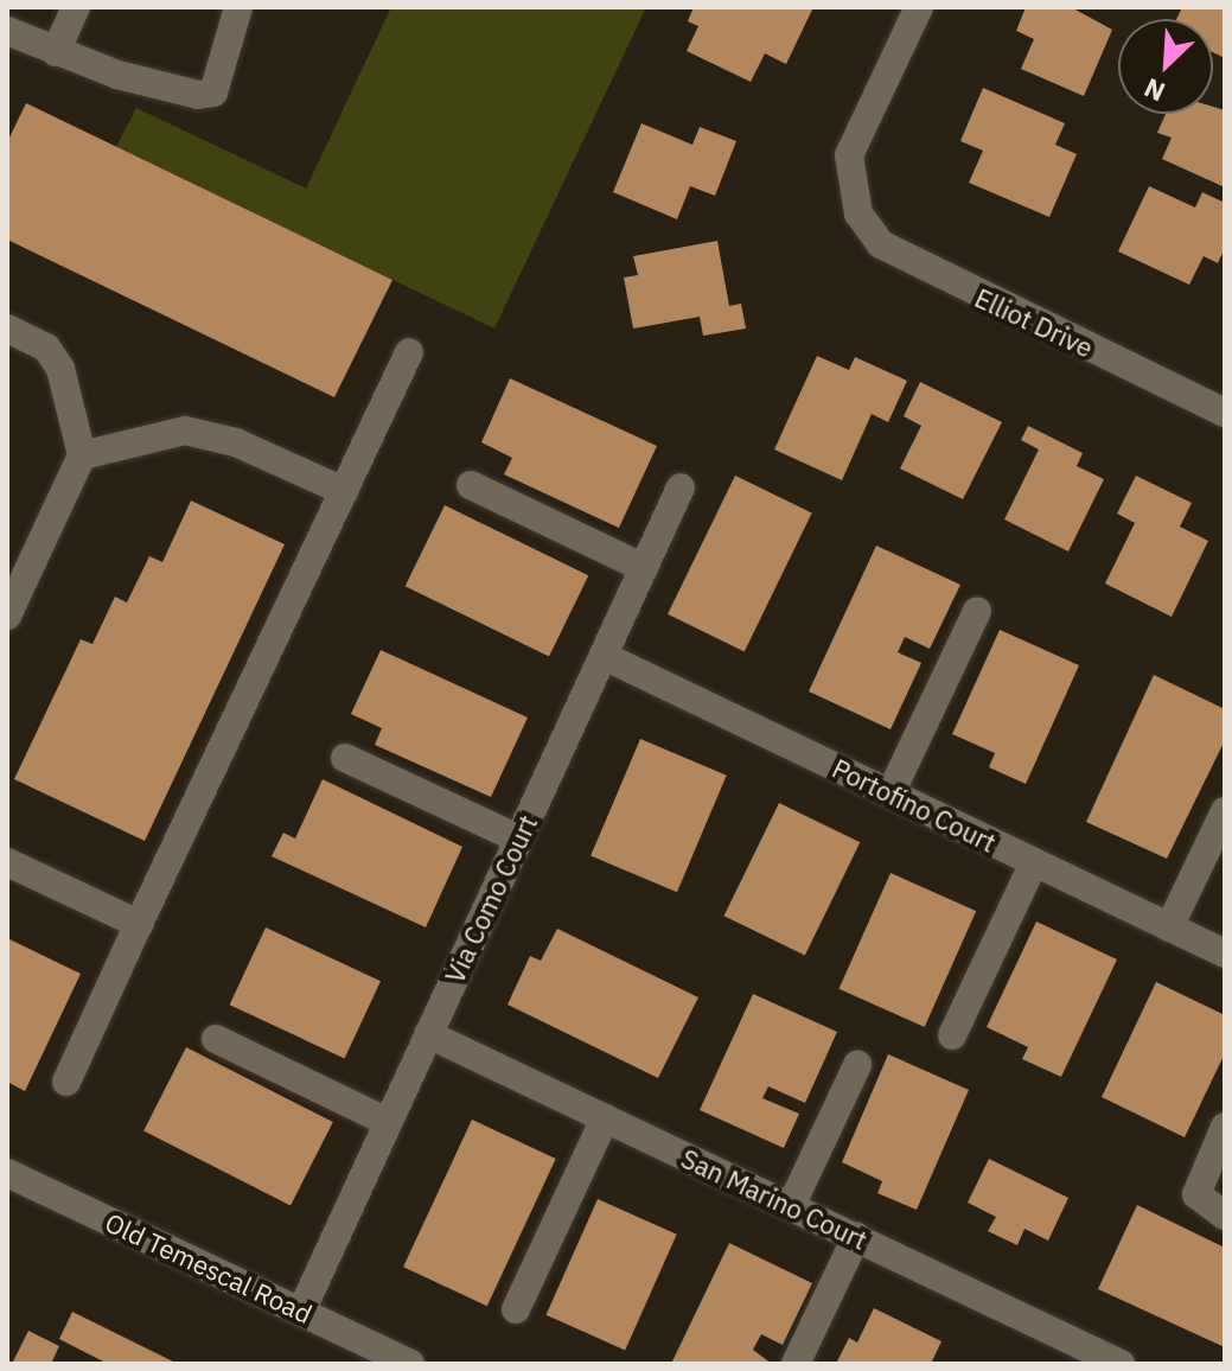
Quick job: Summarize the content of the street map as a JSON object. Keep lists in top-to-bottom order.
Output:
{
  "streets": {
    "street": [
      "Elliot Drive",
      "Portofino Court",
      "Via Como Court",
      "San Marino Court",
      "Old Temescal Road"
    ]
  },
  "crossings": [
    ["Portofino Court", "Via Como Court"],
    ["Via Como Court", "San Marino Court"],
    ["Via Como Court", "Old Temescal Road"]
  ],
  "north": "bottom left"
}
